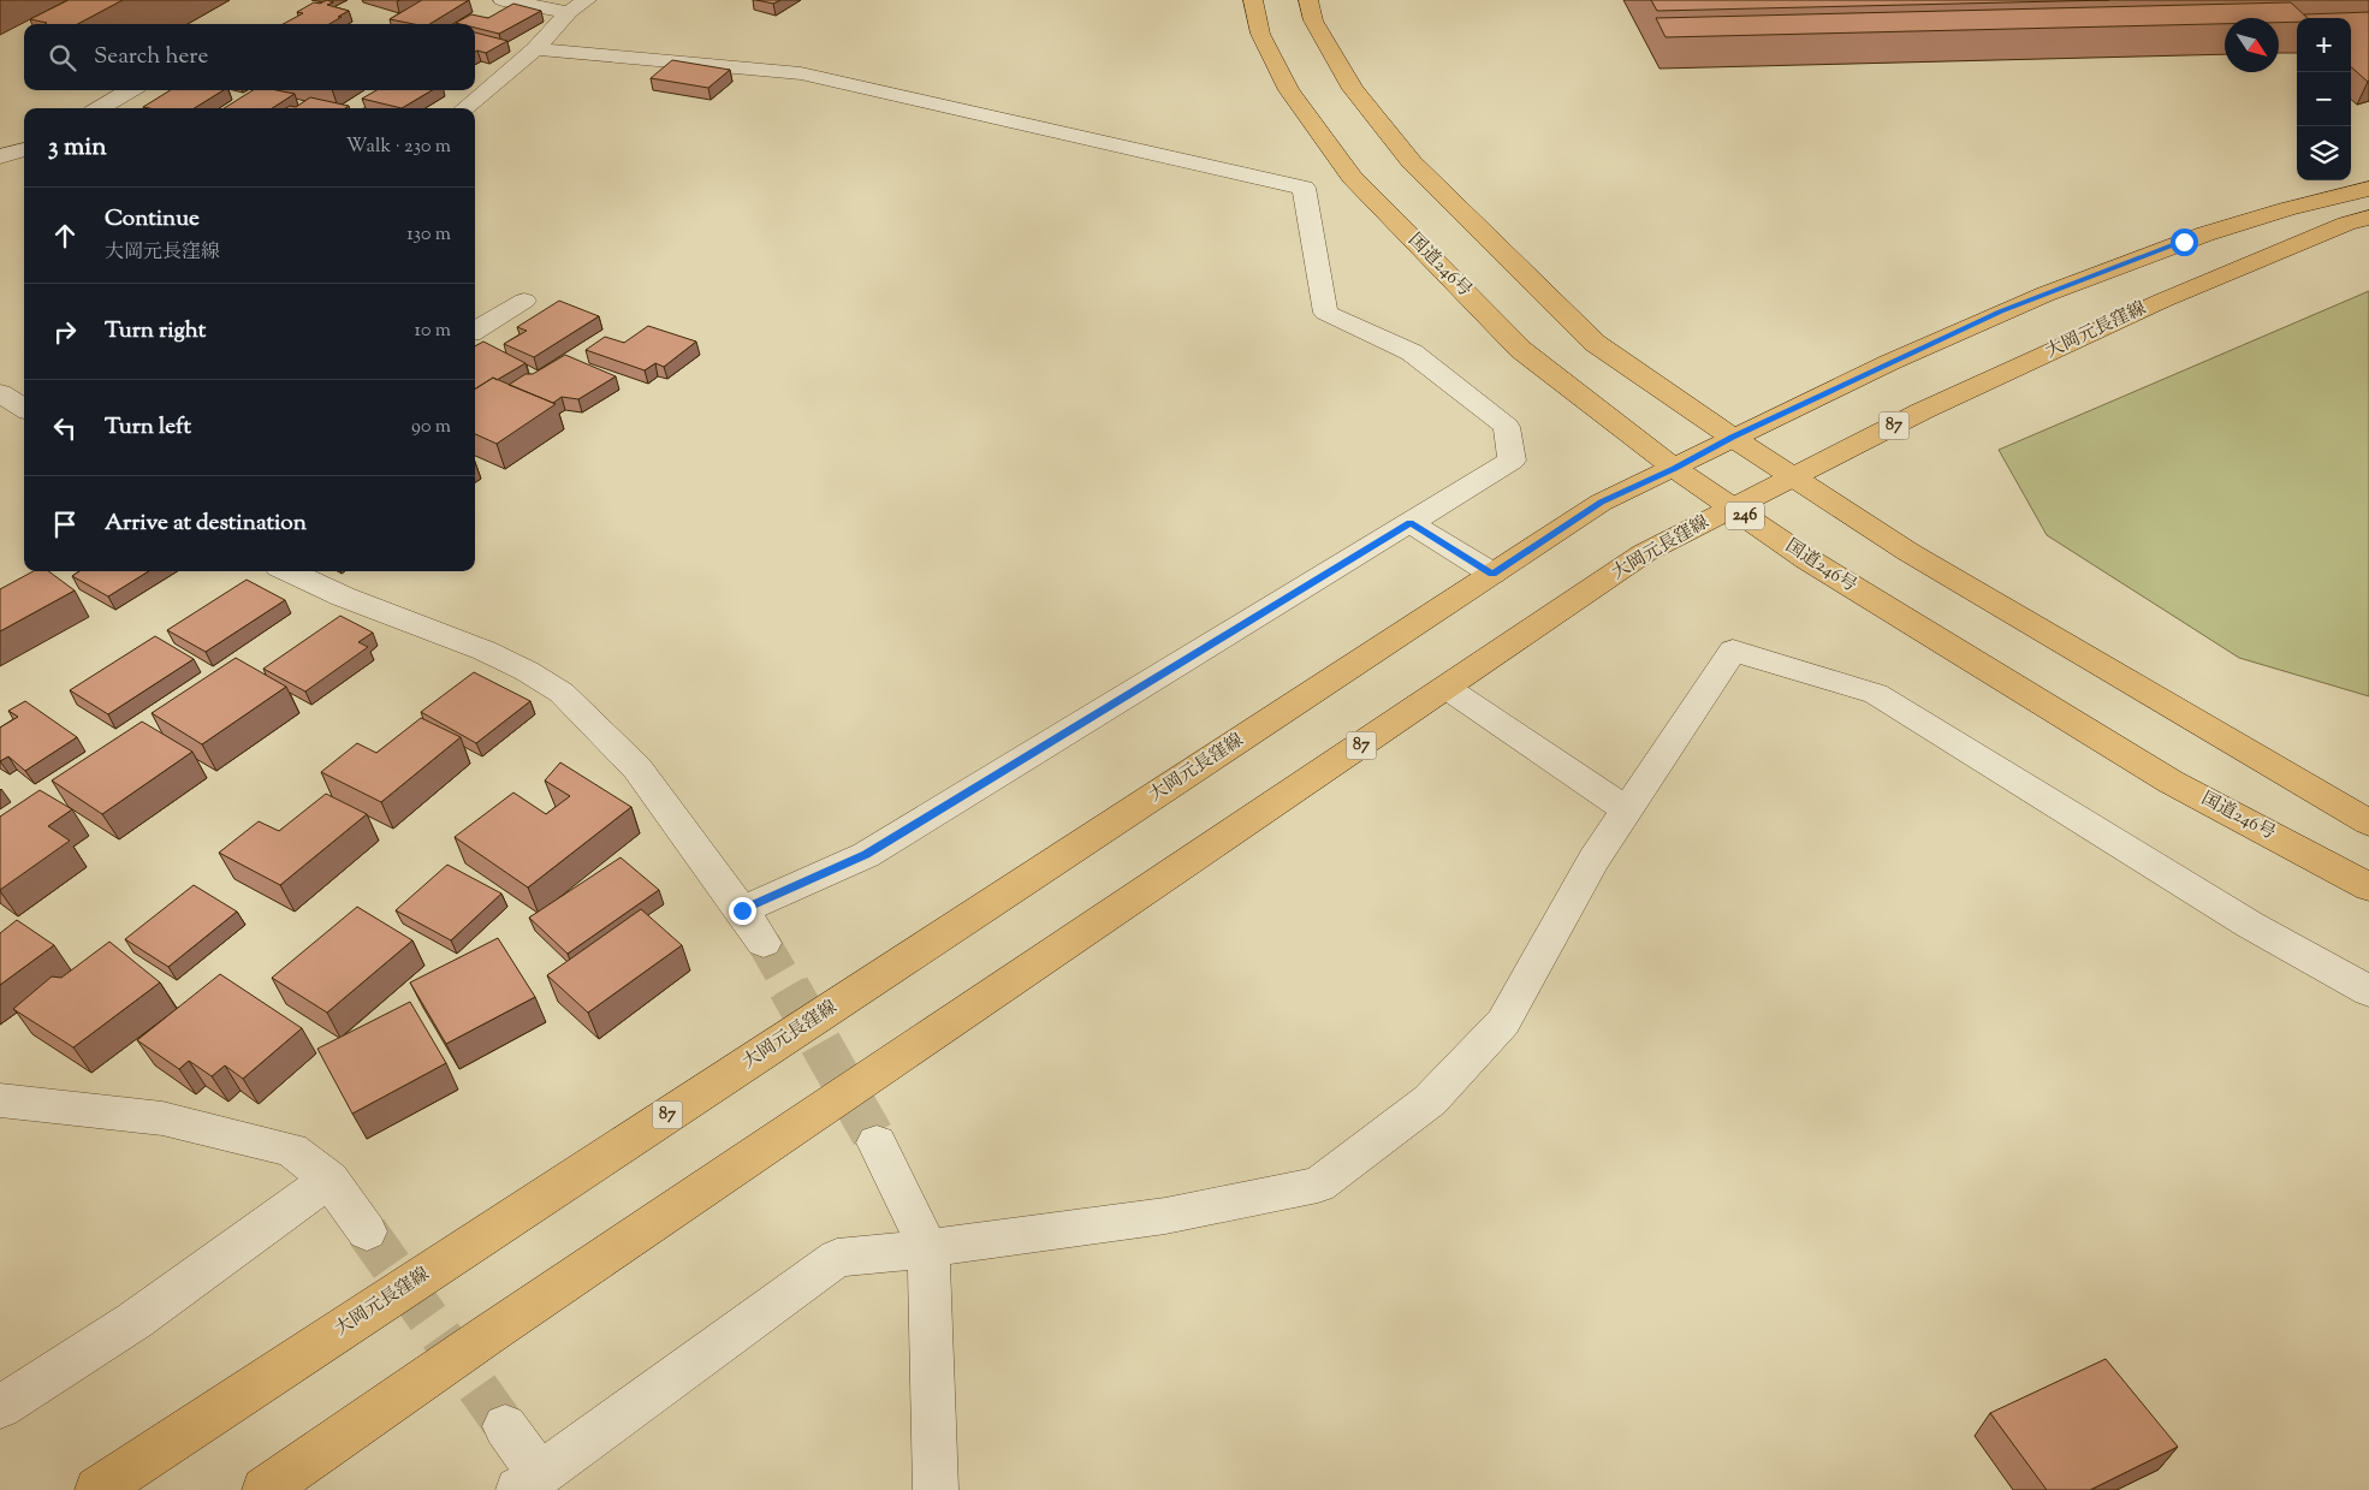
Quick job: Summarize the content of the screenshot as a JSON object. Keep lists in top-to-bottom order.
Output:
{
  "streets": {
    "main road": [
      "国道246号",
      "大岡元長窪線",
      "87",
      "246"
    ]
  },
  "crossings": [
    ["国道246号", "大岡元長窪線"]
  ],
  "north": "bottom right",
  "page": {
    "map_buttons": ["+", "−"],
    "search": "Search here",
    "heading": ["3 min", "Walk · 230 m"],
    "list": [
      ["Continue", "大岡元長窪線", "130 m"],
      ["Turn right", "10 m"],
      ["Turn left", "90 m"],
      "Arrive at destination"
    ]
  }
}
